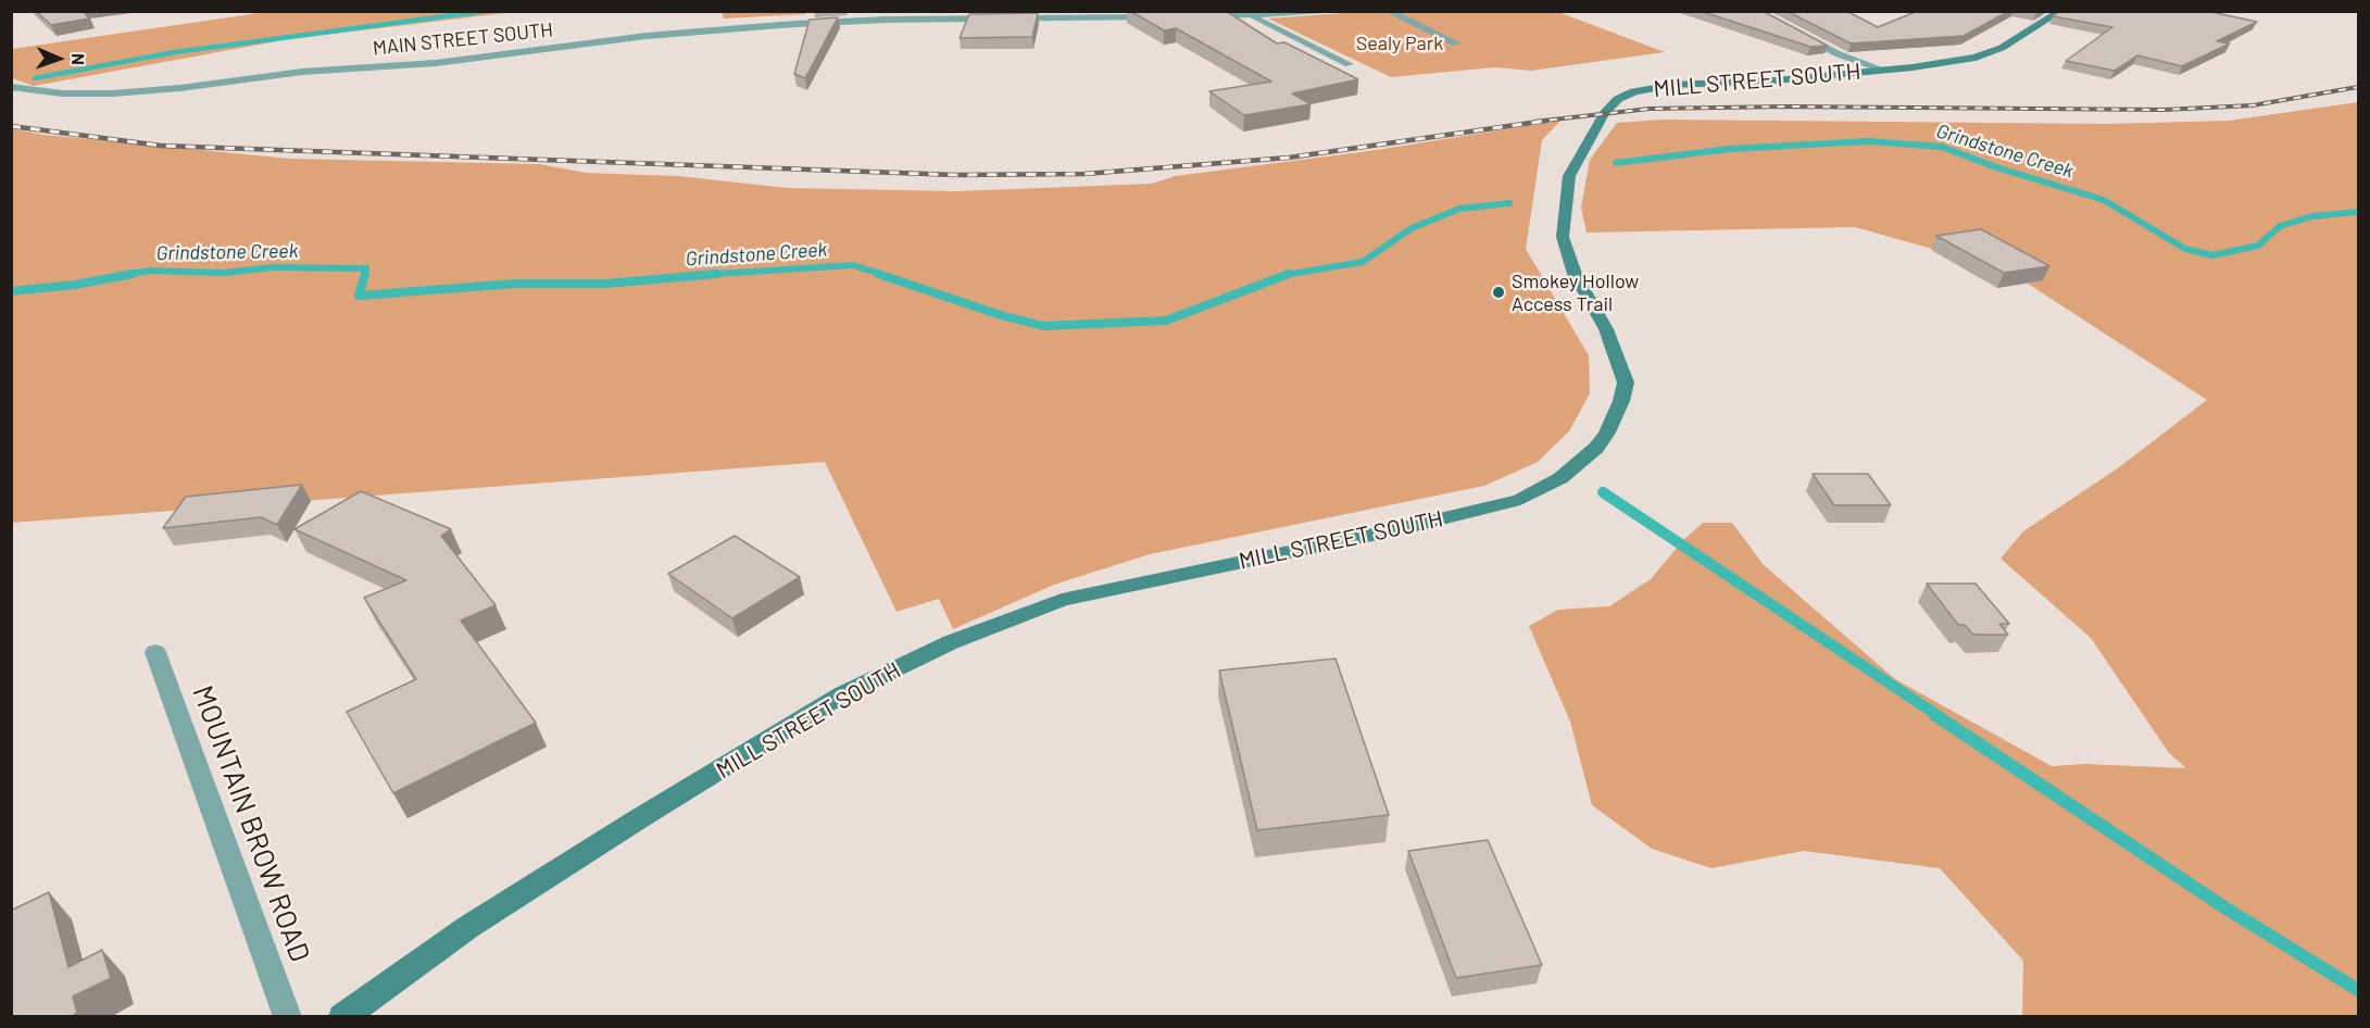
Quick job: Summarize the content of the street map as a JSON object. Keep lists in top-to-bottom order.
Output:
{
  "streets": {
    "main road": ["MILL STREET SOUTH"],
    "street": ["MAIN STREET SOUTH", "MOUNTAIN BROW ROAD"]
  },
  "water": ["Grindstone Creek"],
  "parks": ["Sealy Park"],
  "places": ["Smokey Hollow Access Trail"],
  "north": "right"
}
